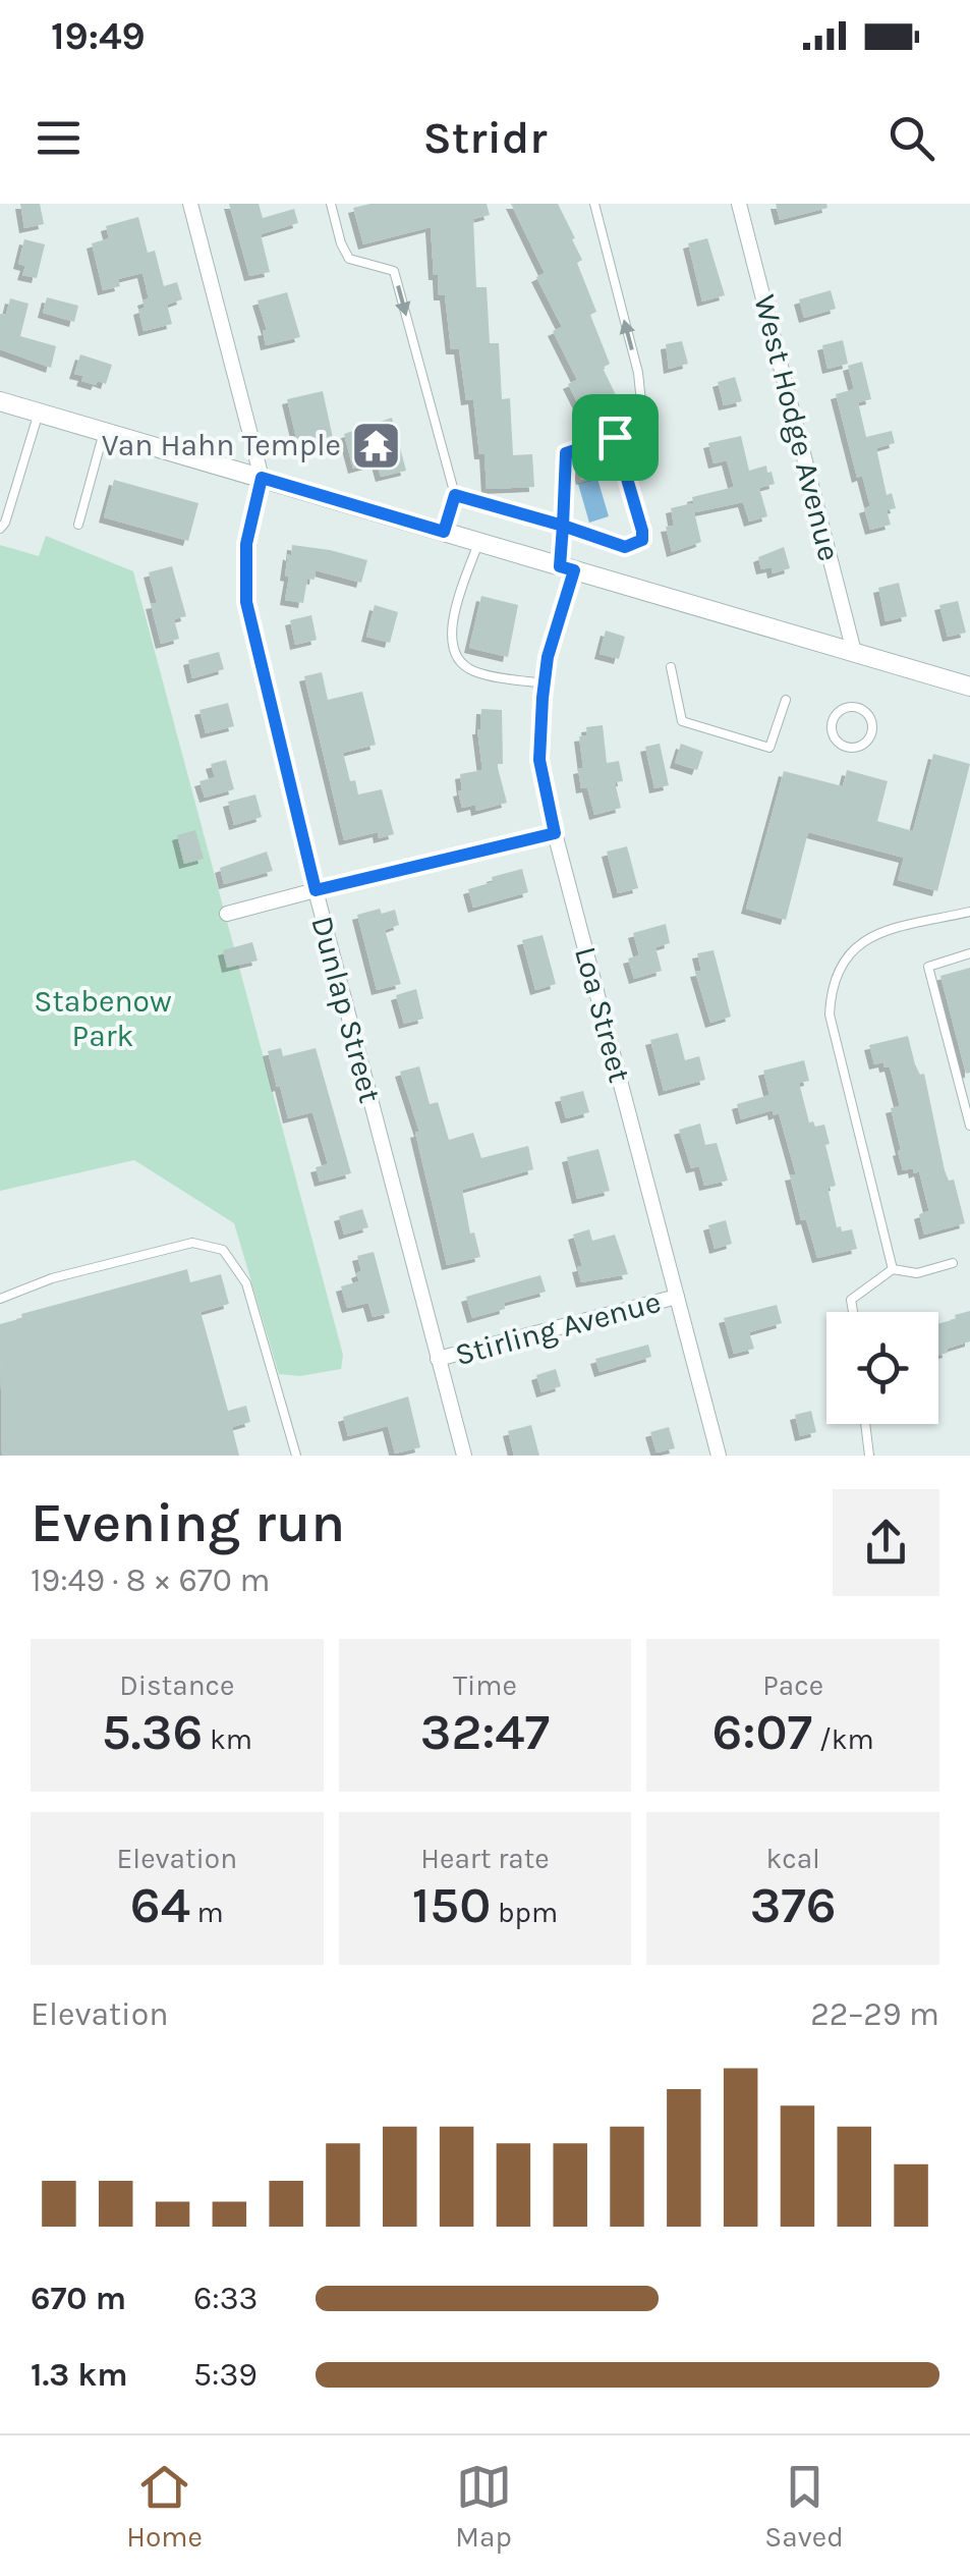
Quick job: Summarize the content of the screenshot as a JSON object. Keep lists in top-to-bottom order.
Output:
{
  "streets": {
    "street": [
      "West Hodge Avenue",
      "Dunlap Street",
      "Loa Street",
      "Stirling Avenue"
    ]
  },
  "crossings": [
    ["Dunlap Street", "Stirling Avenue"],
    ["Loa Street", "Stirling Avenue"]
  ],
  "parks": ["Stabenow Park"],
  "places": {
    "temple": ["Van Hahn Temple"]
  },
  "page": {
    "status": "19:49",
    "header": "Stridr",
    "heading": ["Evening run", "19:49 · 8 × 670 m"],
    "stats": [
      ["Distance", "5.36 km"],
      ["Time", "32:47"],
      ["Pace", "6:07 /km"],
      ["Elevation", "64 m"],
      ["Heart rate", "150 bpm"],
      ["kcal", "376"]
    ],
    "chart": ["Elevation", "22–29 m"],
    "list": [
      {
        "name": "670 m",
        "note": "6:33"
      },
      {
        "name": "1.3 km",
        "note": "5:39"
      }
    ],
    "tabs": ["Home", "Map", "Saved"]
  }
}
